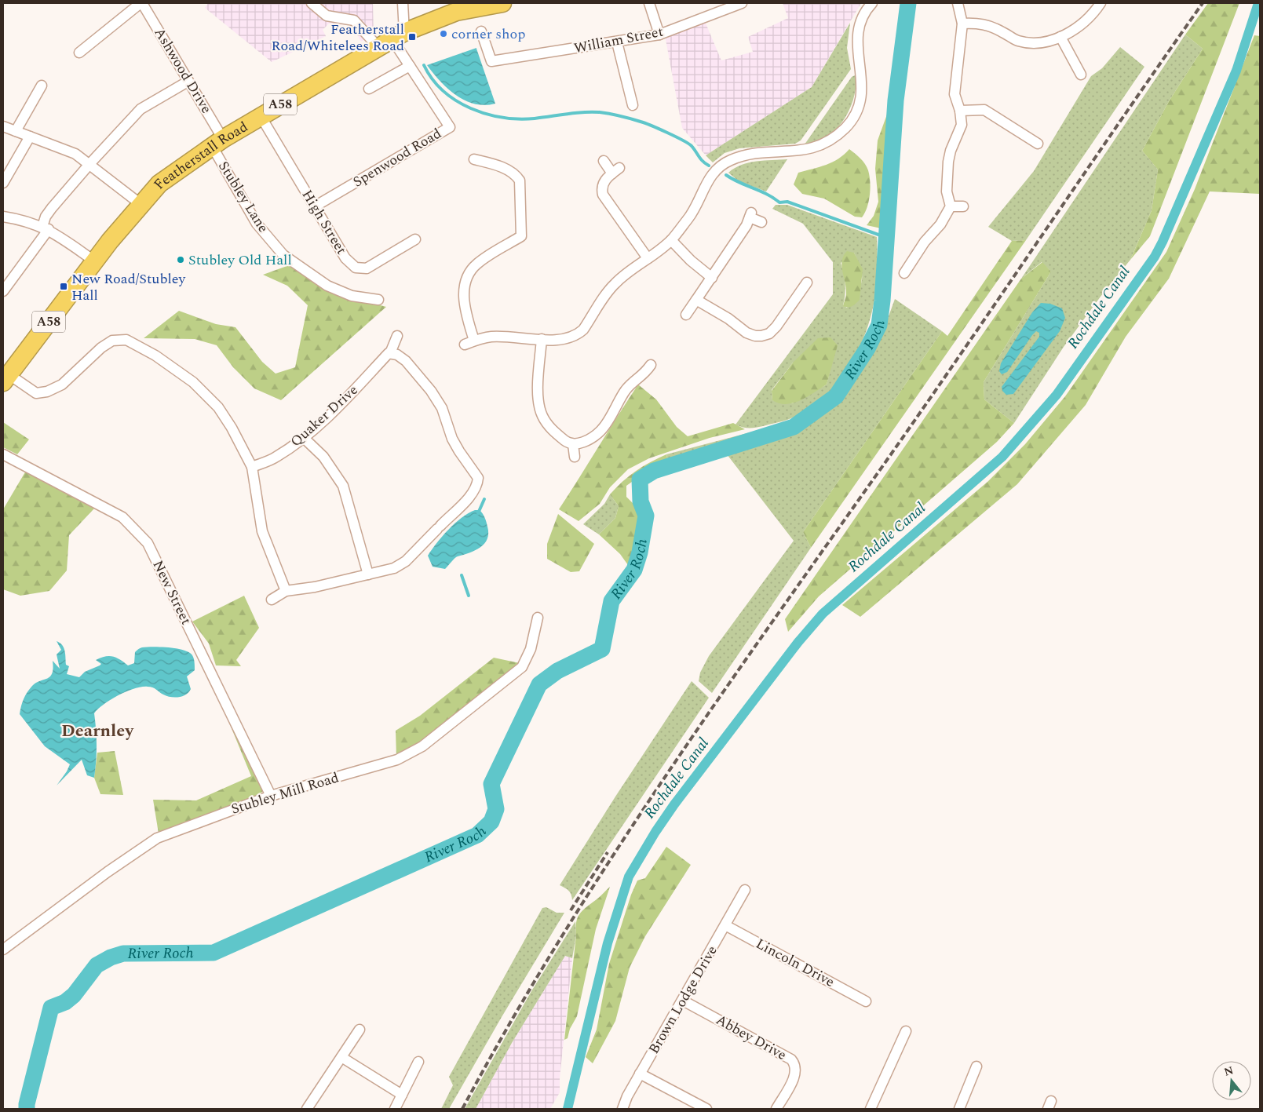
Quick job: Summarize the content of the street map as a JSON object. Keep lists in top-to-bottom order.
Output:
{
  "streets": {
    "highway": ["A58", "Featherstall Road"],
    "street": [
      "William Street",
      "Ashwood Drive",
      "Spenwood Road",
      "Stubley Lane",
      "High Street",
      "Quaker Drive",
      "New Street",
      "Stubley Mill Road",
      "Lincoln Drive",
      "Brown Lodge Drive",
      "Abbey Drive"
    ]
  },
  "crossings": [
    ["Ashwood Drive", "Featherstall Road"],
    ["Ashwood Drive", "Stubley Lane"],
    ["A58", "Featherstall Road"],
    ["Featherstall Road", "Spenwood Road"],
    ["Featherstall Road", "Stubley Lane"],
    ["Featherstall Road", "High Street"],
    ["Spenwood Road", "High Street"],
    ["New Street", "Stubley Mill Road"],
    ["Lincoln Drive", "Brown Lodge Drive"],
    ["Brown Lodge Drive", "Abbey Drive"]
  ],
  "districts": ["Dearnley"],
  "water": ["Rochdale Canal", "River Roch"],
  "places": {
    "other": ["corner shop", "Stubley Old Hall"],
    "transit": ["Featherstall Road/Whitelees Road", "New Road/Stubley Hall"]
  },
  "north": "top"
}
